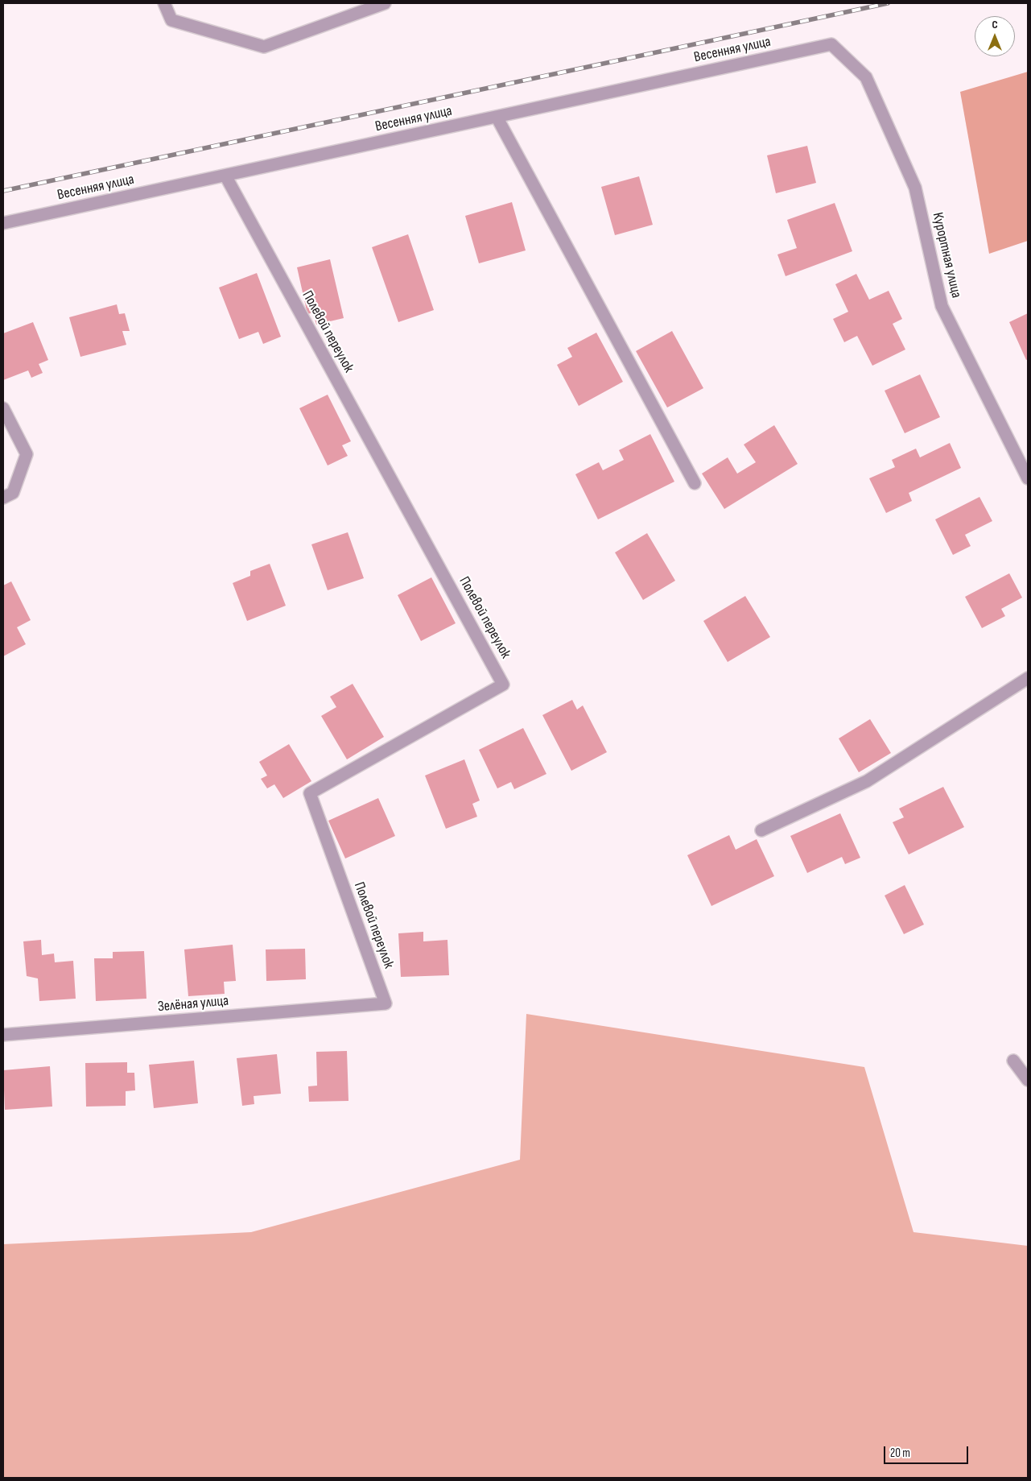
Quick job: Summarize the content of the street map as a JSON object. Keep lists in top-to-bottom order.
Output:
{
  "streets": {
    "street": [
      "Весенняя улица",
      "Курортная улица",
      "Полевой переулок",
      "Зелёная улица"
    ]
  },
  "crossings": [
    ["Весенняя улица", "Курортная улица"],
    ["Весенняя улица", "Полевой переулок"],
    ["Полевой переулок", "Зелёная улица"]
  ],
  "scale_bar": "20 m",
  "north": "top"
}
